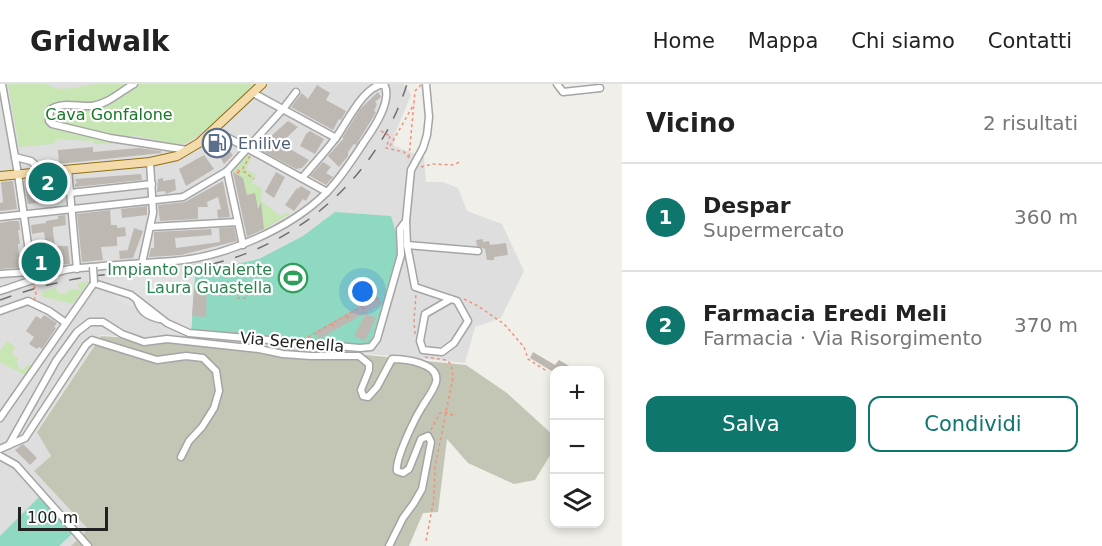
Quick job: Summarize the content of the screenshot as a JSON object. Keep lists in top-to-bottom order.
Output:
{
  "streets": {
    "street": ["Via Serenella"]
  },
  "parks": ["Cava Gonfalone"],
  "places": {
    "fuel station": ["Enilive"],
    "sports": ["Impianto polivalente Laura Guastella"]
  },
  "scale_bar": "100 m",
  "page": {
    "header": "Gridwalk",
    "nav": [
      "Home",
      "Mappa",
      "Chi siamo",
      "Contatti"
    ],
    "heading": ["Vicino", "2 risultati"],
    "pins": ["2", "1"],
    "list": [
      {
        "mark": "1",
        "name": "Despar",
        "note": "Supermercato",
        "value": "360 m"
      },
      {
        "mark": "2",
        "name": "Farmacia Eredi Meli",
        "note": "Farmacia · Via Risorgimento",
        "value": "370 m"
      }
    ],
    "map_buttons": ["+", "−"],
    "buttons": ["Salva", "Condividi"],
    "scale": "100 m"
  }
}
